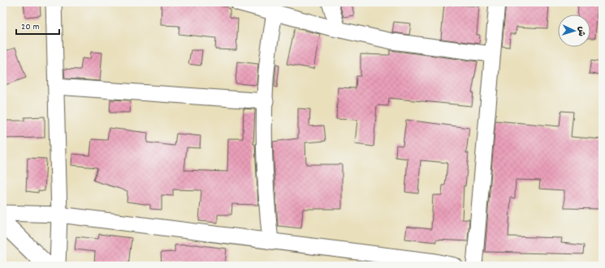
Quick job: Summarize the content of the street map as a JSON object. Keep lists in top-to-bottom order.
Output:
{
  "scale_bar": "20 m",
  "north": "right"
}
